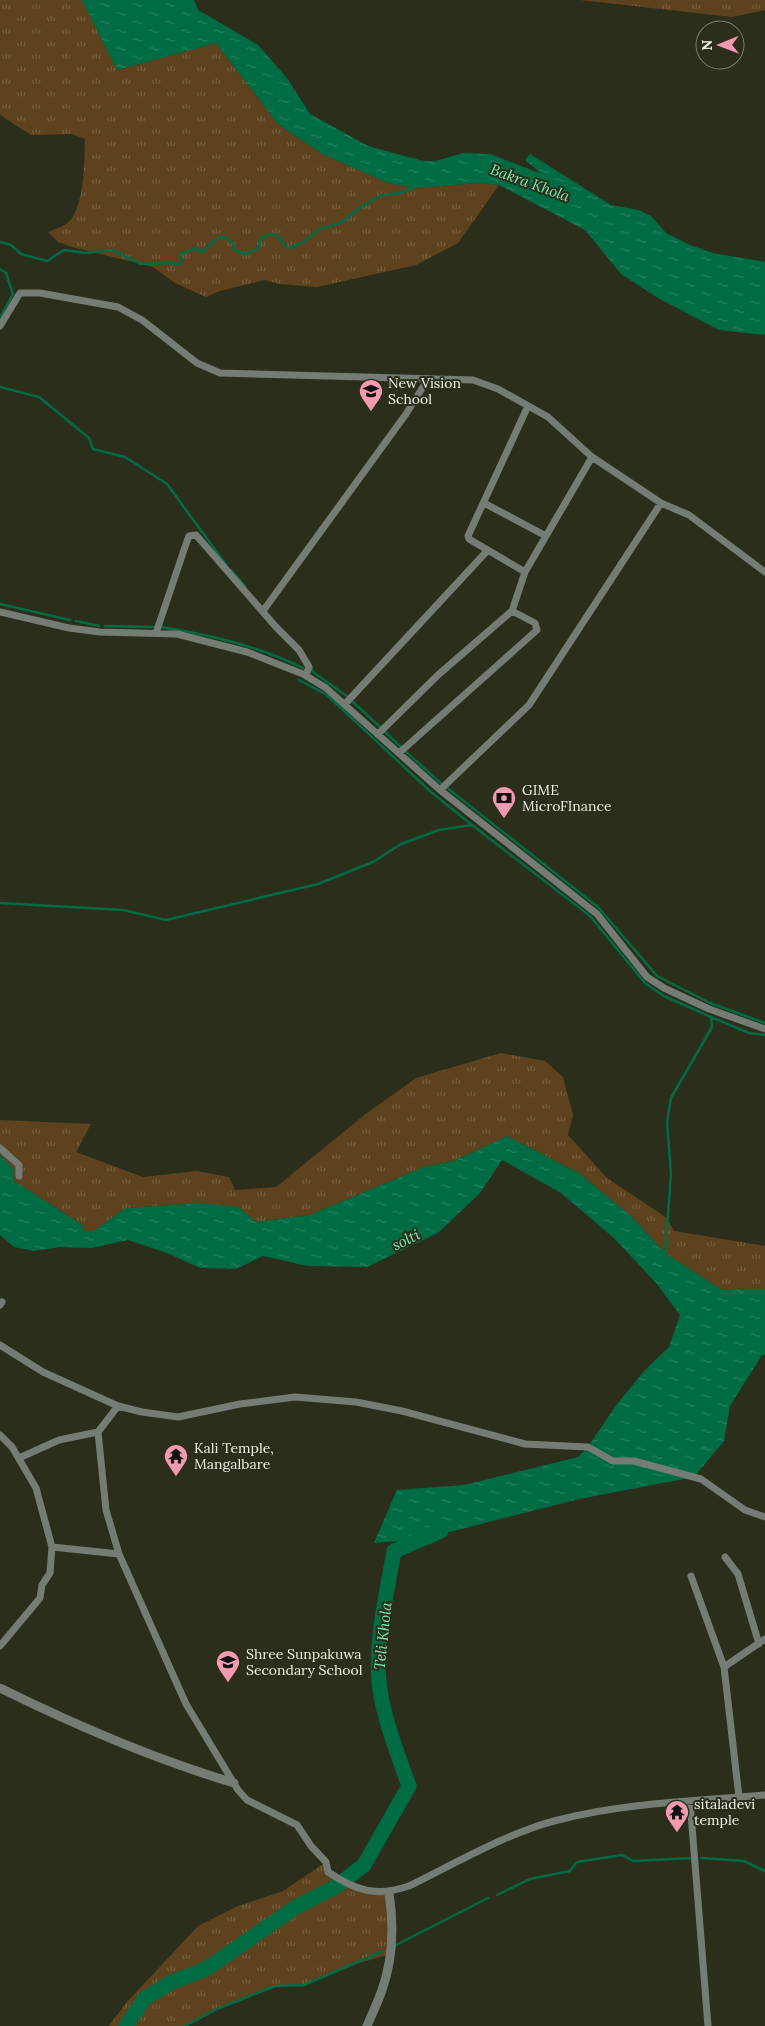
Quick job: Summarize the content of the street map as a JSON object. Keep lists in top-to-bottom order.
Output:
{
  "water": ["Bakra Khola", "solti", "Teli Khola"],
  "places": {
    "school or university": ["New Vision School", "Shree Sunpakuwa Secondary School"],
    "bank": ["GIME MicroFInance"],
    "temple": ["Kali Temple, Mangalbare", "sitaladevi temple"]
  },
  "north": "left"
}
